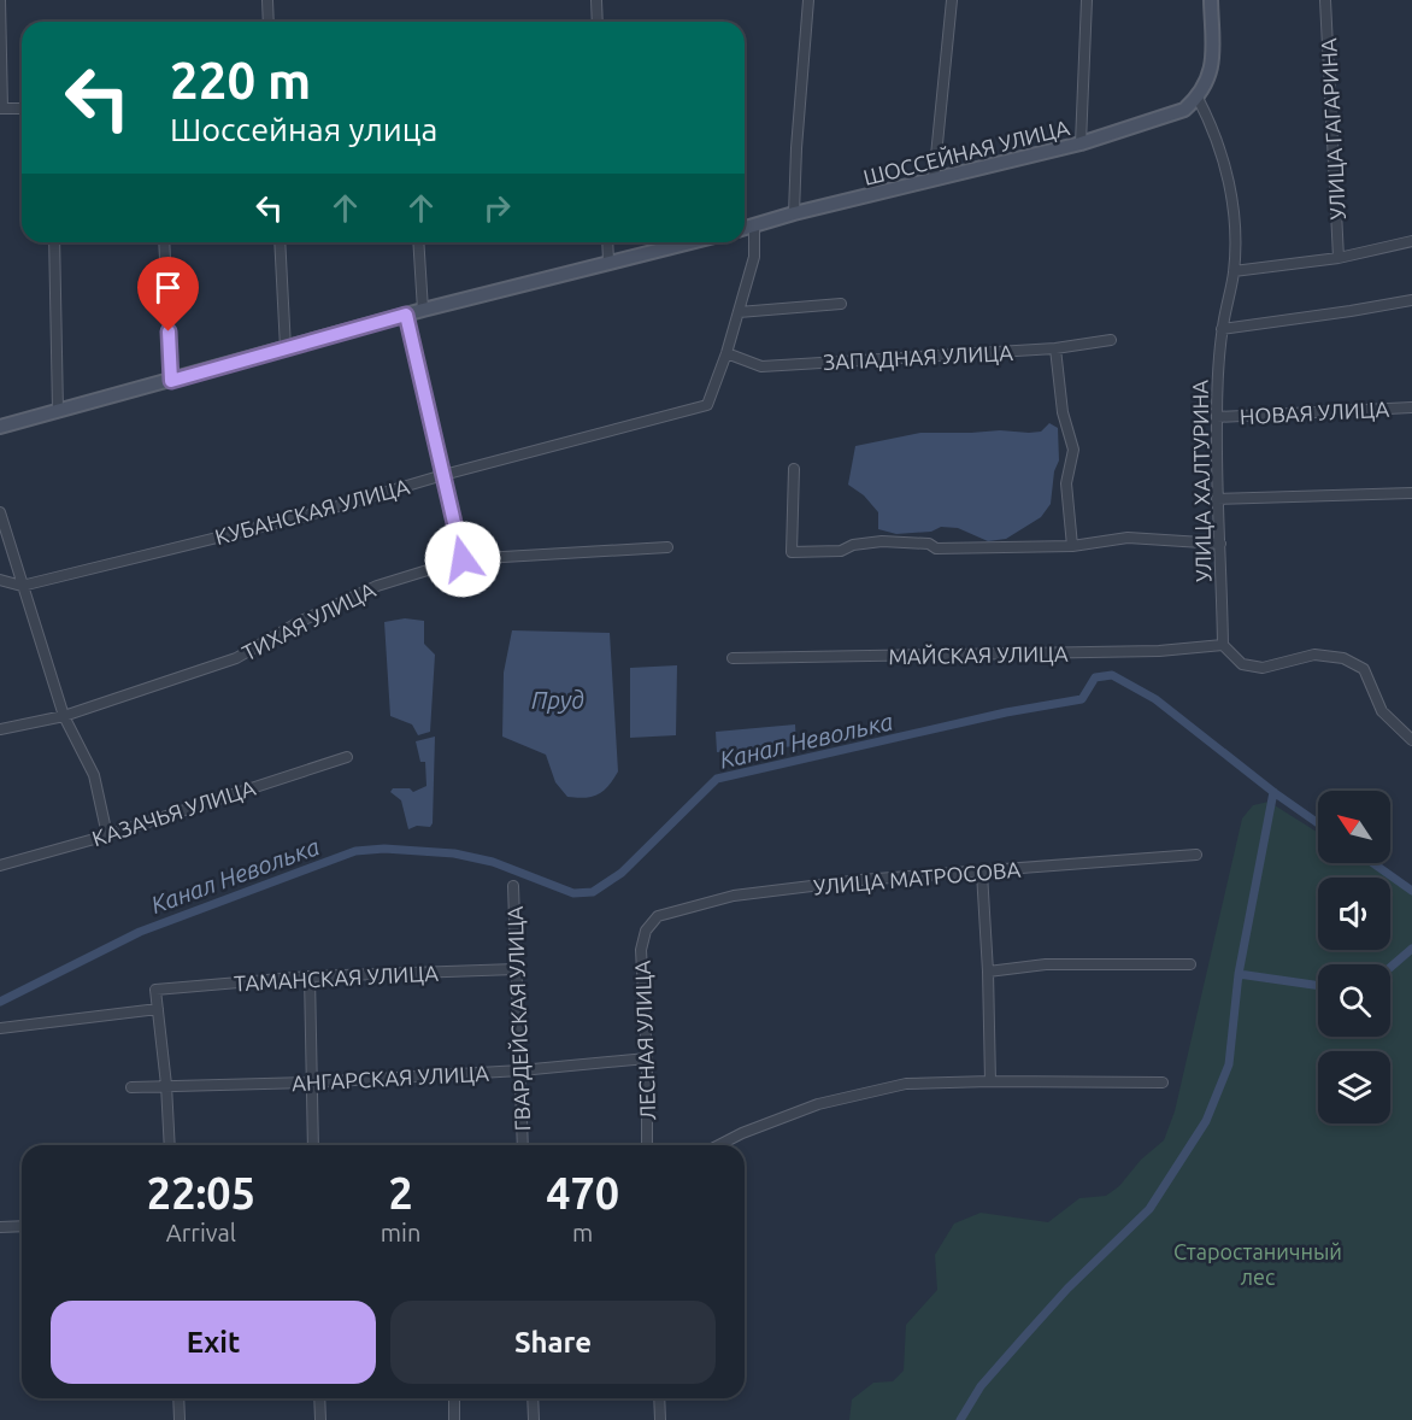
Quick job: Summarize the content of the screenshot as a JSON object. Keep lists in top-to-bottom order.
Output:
{
  "streets": {
    "main road": ["ШОССЕЙНАЯ УЛИЦА"],
    "street": [
      "УЛИЦА ГАГАРИНА",
      "ЗАПАДНАЯ УЛИЦА",
      "НОВАЯ УЛИЦА",
      "УЛИЦА ХАЛТУРИНА",
      "КУБАНСКАЯ УЛИЦА",
      "ТИХАЯ УЛИЦА",
      "МАЙСКАЯ УЛИЦА",
      "КАЗАЧЬЯ УЛИЦА",
      "УЛИЦА МАТРОСОВА",
      "ТАМАНСКАЯ УЛИЦА",
      "ГВАРДЕЙСКАЯ УЛИЦА",
      "ЛЕСНАЯ УЛИЦА",
      "АНГАРСКАЯ УЛИЦА"
    ]
  },
  "crossings": [
    ["ШОССЕЙНАЯ УЛИЦА", "УЛИЦА ХАЛТУРИНА"],
    ["ЗАПАДНАЯ УЛИЦА", "КУБАНСКАЯ УЛИЦА"],
    ["НОВАЯ УЛИЦА", "УЛИЦА ХАЛТУРИНА"],
    ["УЛИЦА ХАЛТУРИНА", "МАЙСКАЯ УЛИЦА"],
    ["УЛИЦА МАТРОСОВА", "ЛЕСНАЯ УЛИЦА"],
    ["ТАМАНСКАЯ УЛИЦА", "ГВАРДЕЙСКАЯ УЛИЦА"],
    ["ГВАРДЕЙСКАЯ УЛИЦА", "АНГАРСКАЯ УЛИЦА"],
    ["ЛЕСНАЯ УЛИЦА", "АНГАРСКАЯ УЛИЦА"]
  ],
  "water": ["Пруд", "Канал Неволька"],
  "parks": ["Старостаничный лес"],
  "north": "top left",
  "page": {
    "turn": ["220 m", "Шоссейная улица"],
    "eta": [
      "22:05",
      "Arrival",
      "2",
      "min",
      "470",
      "m"
    ],
    "buttons": ["Exit", "Share"]
  }
}
